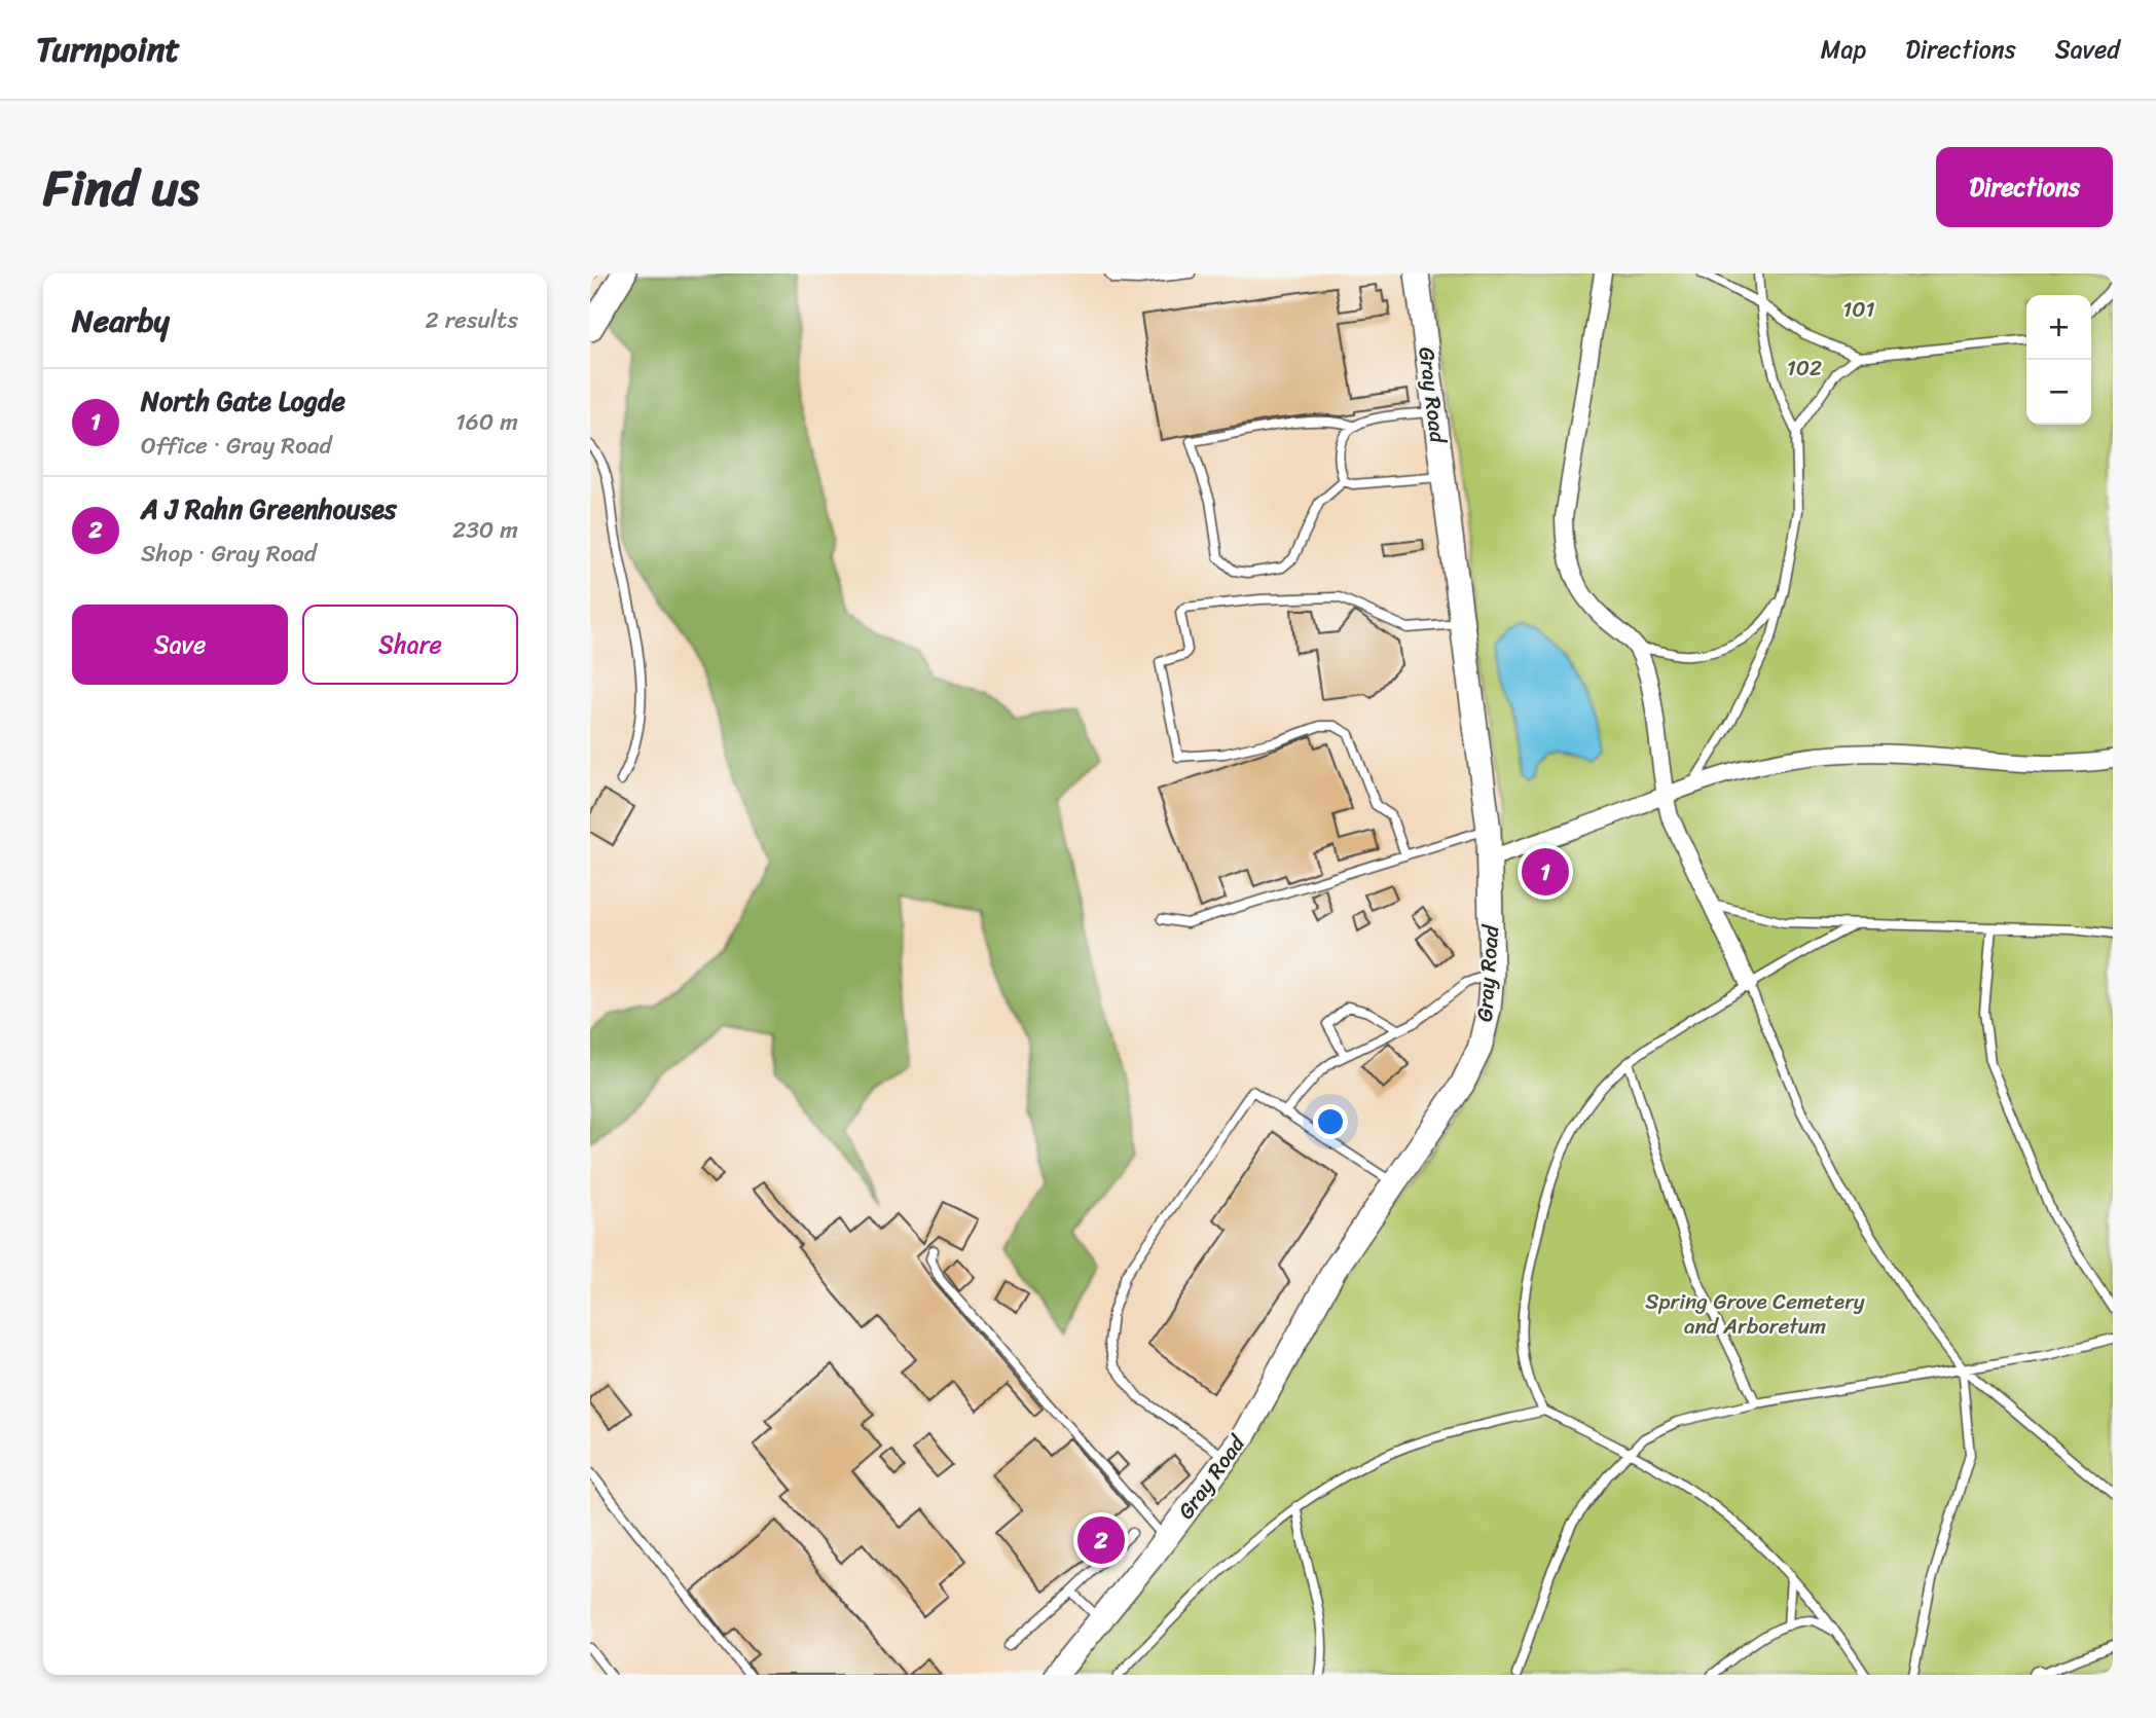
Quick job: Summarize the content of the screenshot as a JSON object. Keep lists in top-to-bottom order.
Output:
{
  "streets": {
    "street": ["Gray Road"]
  },
  "parks": ["101", "102", "Spring Grove Cemetery and Arboretum"],
  "page": {
    "header": "Turnpoint",
    "nav": ["Map", "Directions", "Saved"],
    "title": "Find us",
    "buttons": [
      "Directions",
      ["Save", "Share"]
    ],
    "heading": ["Nearby", "2 results"],
    "map_buttons": ["+", "−"],
    "list": [
      {
        "mark": "1",
        "name": "North Gate Logde",
        "note": "Office · Gray Road",
        "value": "160 m"
      },
      {
        "mark": "2",
        "name": "A J Rahn Greenhouses",
        "note": "Shop · Gray Road",
        "value": "230 m"
      }
    ],
    "pins": ["1", "2"]
  }
}
